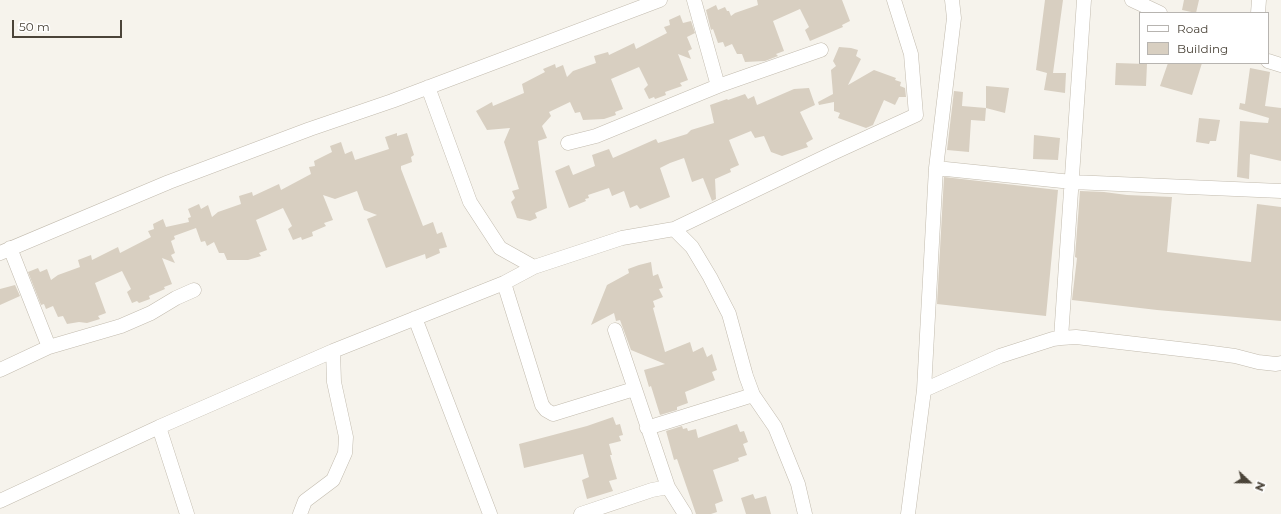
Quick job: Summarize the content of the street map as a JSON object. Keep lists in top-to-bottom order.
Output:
{
  "legend": ["Road", "Building"],
  "scale_bar": "50 m",
  "north": "right"
}
